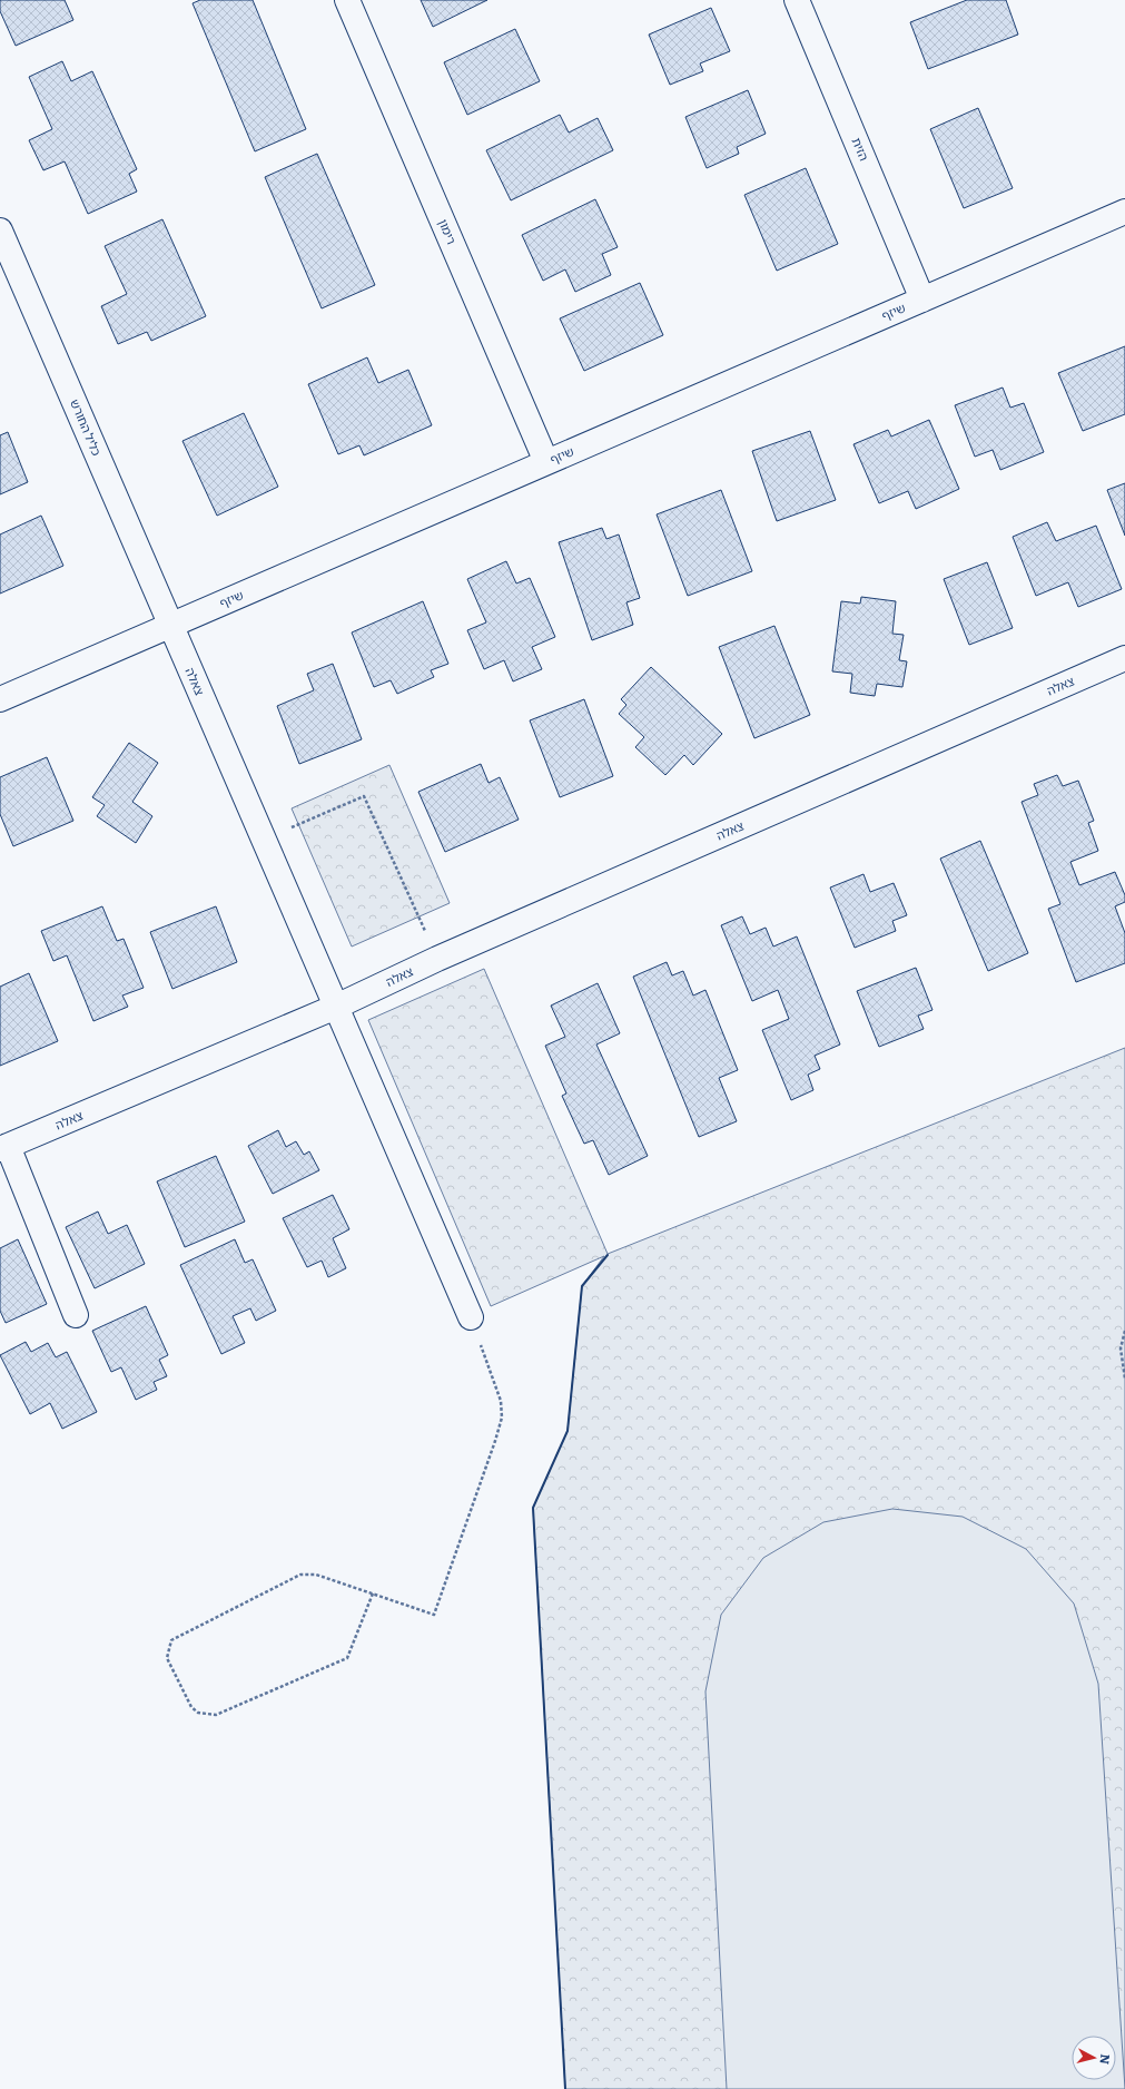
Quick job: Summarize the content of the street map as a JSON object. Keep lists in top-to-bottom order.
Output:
{
  "streets": {
    "street": [
      "הזית",
      "רימון",
      "שיזף",
      "כליל החורש",
      "צאלה"
    ]
  },
  "crossings": [
    ["הזית", "שיזף"],
    ["רימון", "שיזף"],
    ["שיזף", "כליל החורש"],
    ["שיזף", "צאלה"],
    ["כליל החורש", "צאלה"]
  ],
  "north": "right"
}
